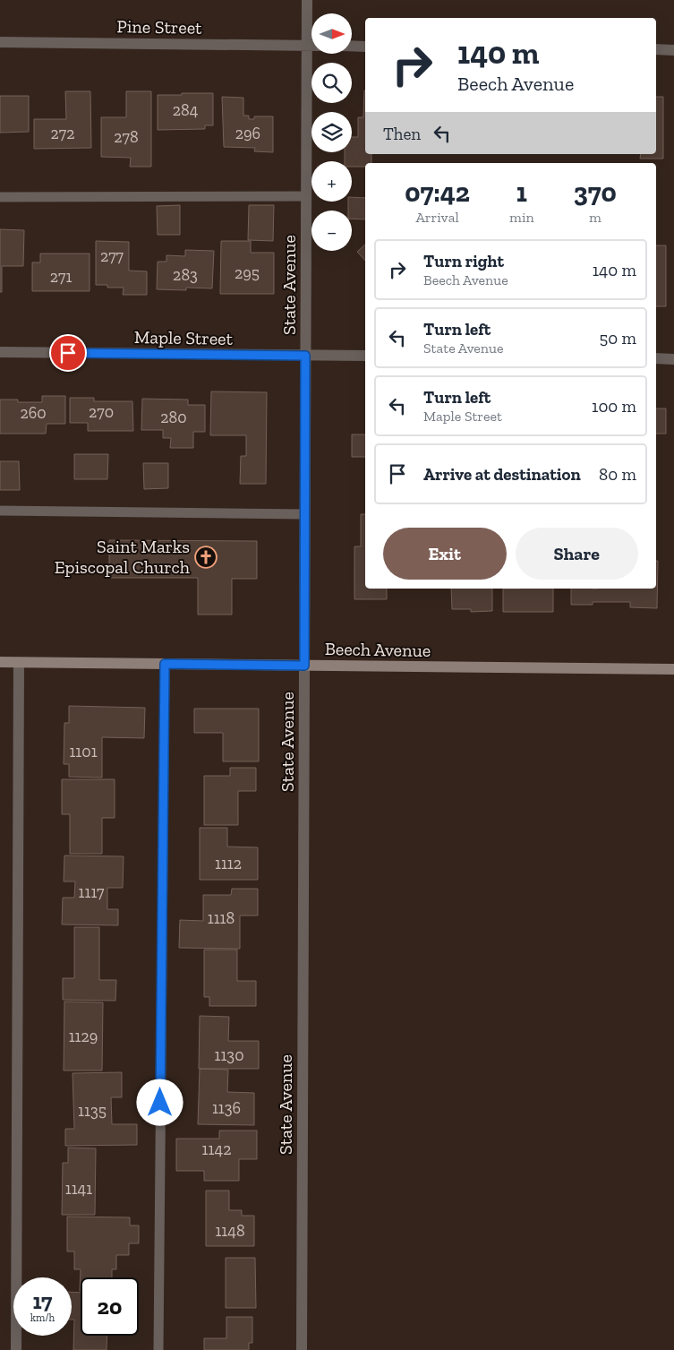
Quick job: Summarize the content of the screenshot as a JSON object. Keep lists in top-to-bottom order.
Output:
{
  "streets": {
    "street": [
      "Pine Street",
      "State Avenue",
      "Maple Street",
      "Beech Avenue"
    ]
  },
  "crossings": [
    ["Pine Street", "State Avenue"],
    ["State Avenue", "Maple Street"],
    ["State Avenue", "Beech Avenue"]
  ],
  "places": {
    "church": ["Saint Marks Episcopal Church"]
  },
  "house_numbers": [
    "284",
    "272",
    "296",
    "278",
    "277",
    "295",
    "283",
    "271",
    "270",
    "260",
    "280",
    "1101",
    "1112",
    "1117",
    "1118",
    "1129",
    "1130",
    "1136",
    "1135",
    "1142",
    "1141",
    "1148"
  ],
  "north": "right",
  "page": {
    "map_buttons": ["+", "−"],
    "turn": ["140 m", "Beech Avenue"],
    "then": "Then",
    "eta": [
      "07:42",
      "Arrival",
      "1",
      "min",
      "370",
      "m"
    ],
    "list": [
      {
        "name": "Turn right",
        "note": "Beech Avenue",
        "value": "140 m"
      },
      {
        "name": "Turn left",
        "note": "State Avenue",
        "value": "50 m"
      },
      {
        "name": "Turn left",
        "note": "Maple Street",
        "value": "100 m"
      },
      {
        "name": "Arrive at destination",
        "value": "80 m"
      }
    ],
    "buttons": ["Exit", "Share"],
    "speed": "17 km/h",
    "limit": "20"
  }
}
